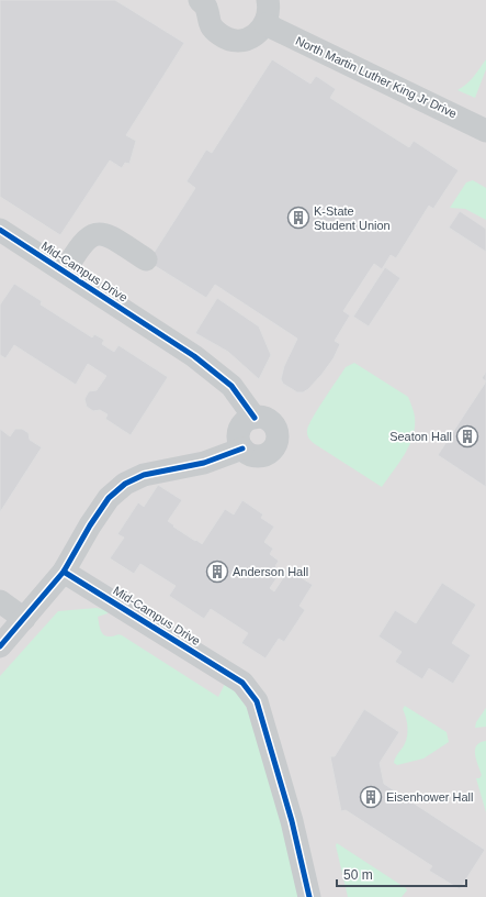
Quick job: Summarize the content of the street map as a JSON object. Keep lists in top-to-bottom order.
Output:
{
  "streets": {
    "street": ["North Martin Luther King Jr Drive", "Mid-Campus Drive"]
  },
  "places": {
    "building": [
      "K-State Student Union",
      "Seaton Hall",
      "Anderson Hall",
      "Eisenhower Hall"
    ]
  },
  "scale_bar": "50 m"
}
